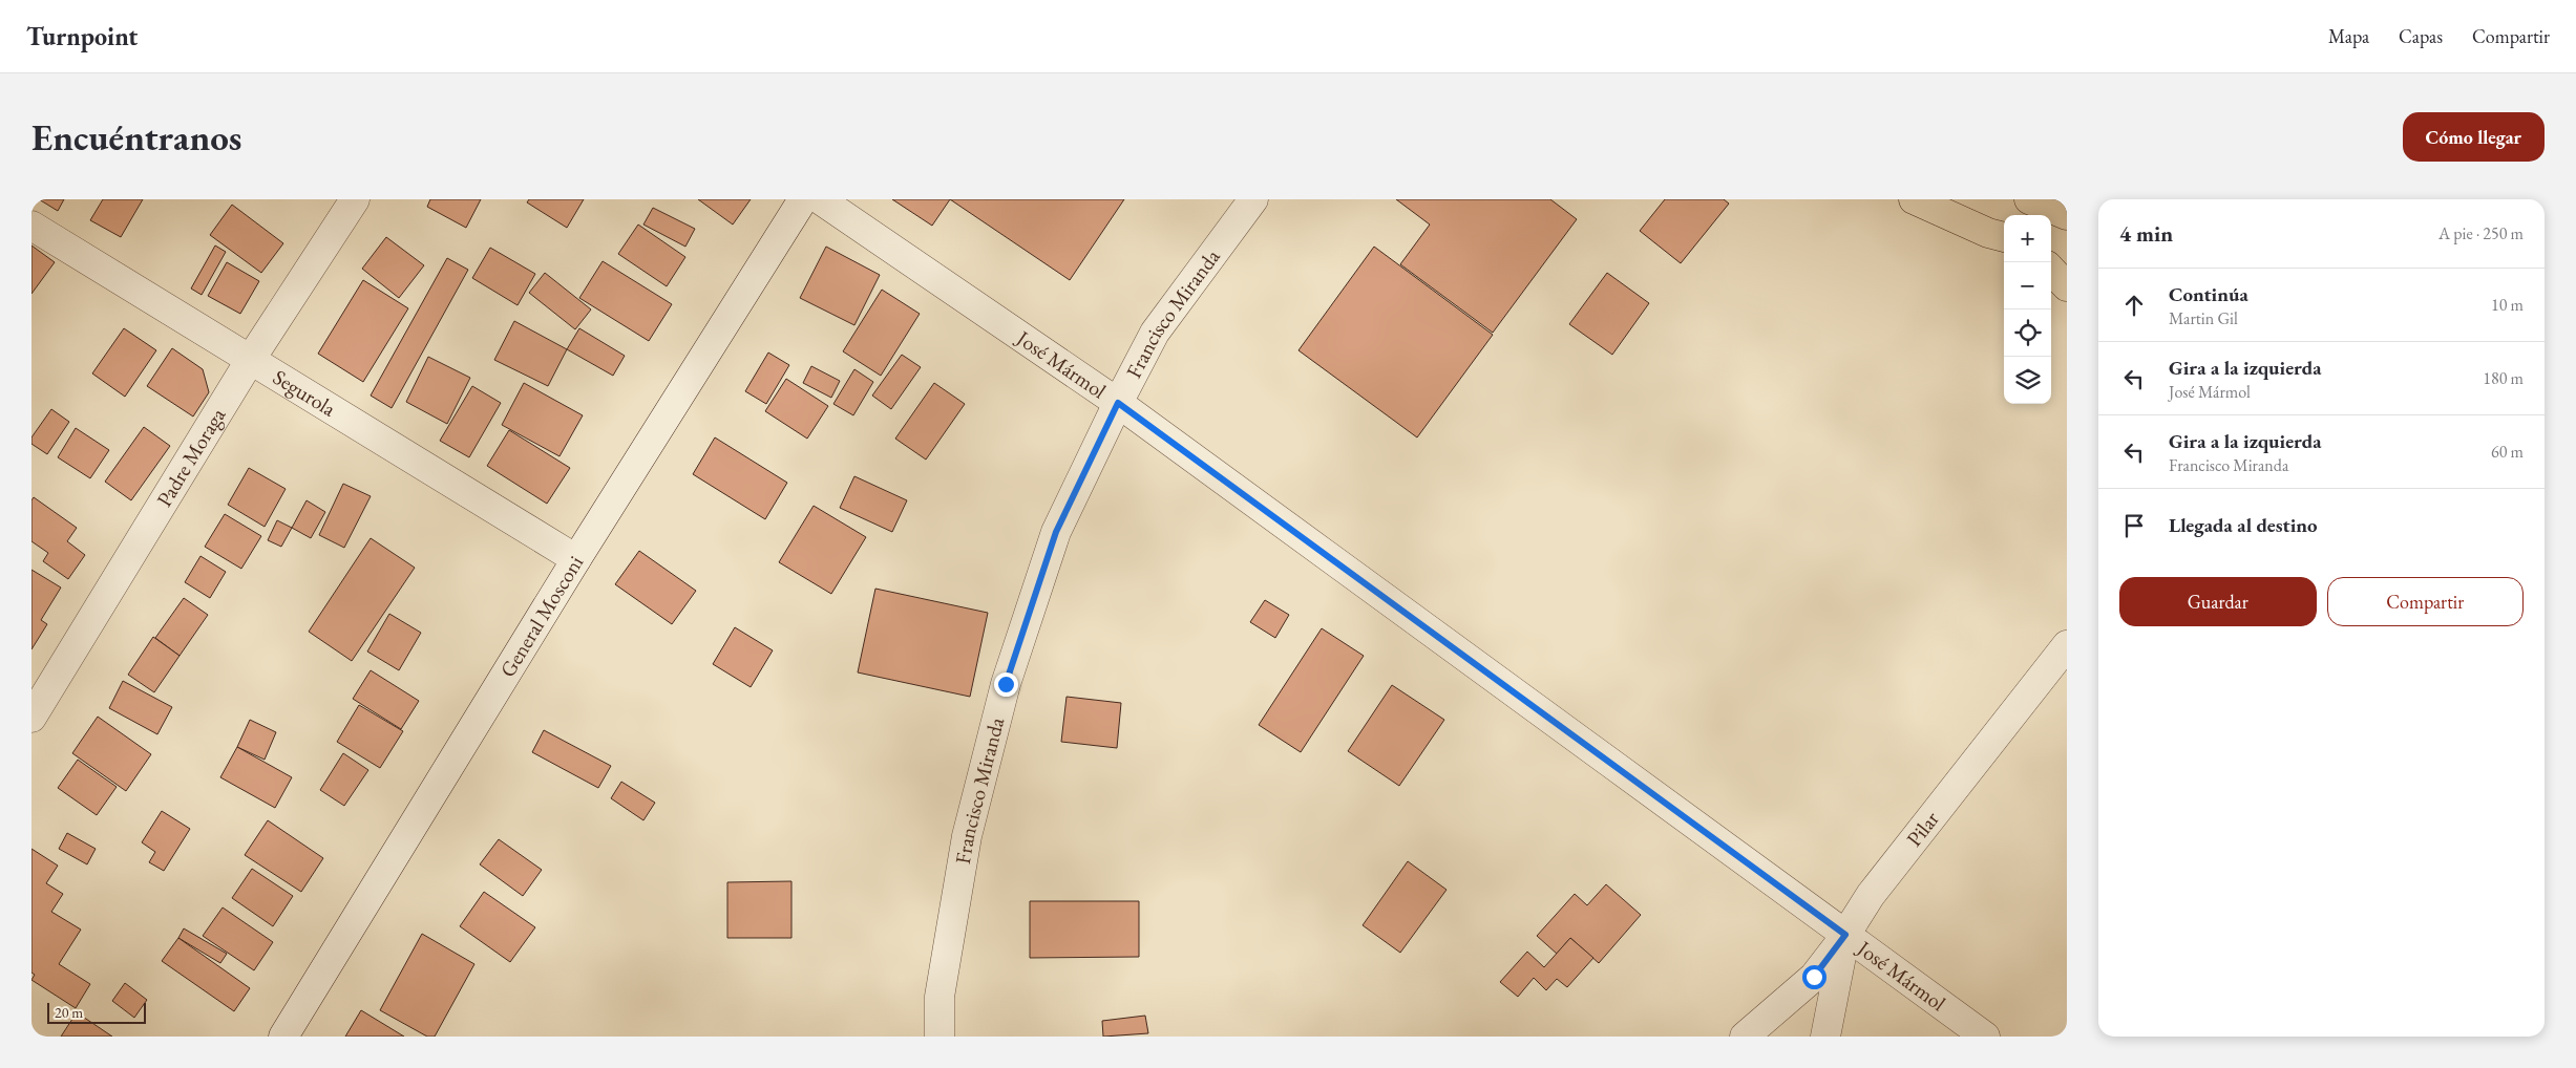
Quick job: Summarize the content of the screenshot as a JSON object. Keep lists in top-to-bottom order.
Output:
{
  "streets": {
    "street": [
      "Francisco Miranda",
      "José Mármol",
      "Segurola",
      "Padre Moraga",
      "General Mosconi",
      "Pilar"
    ]
  },
  "crossings": [
    ["Francisco Miranda", "José Mármol"],
    ["José Mármol", "Pilar"],
    ["Segurola", "Padre Moraga"],
    ["Segurola", "General Mosconi"]
  ],
  "scale_bar": "20 m",
  "page": {
    "header": "Turnpoint",
    "nav": ["Mapa", "Capas", "Compartir"],
    "buttons": [
      "Cómo llegar",
      ["Guardar", "Compartir"]
    ],
    "title": "Encuéntranos",
    "heading": ["4 min", "A pie · 250 m"],
    "map_buttons": ["+", "−"],
    "list": [
      ["Continúa", "Martin Gil", "10 m"],
      ["Gira a la izquierda", "José Mármol", "180 m"],
      ["Gira a la izquierda", "Francisco Miranda", "60 m"],
      "Llegada al destino"
    ],
    "scale": "20 m"
  }
}
